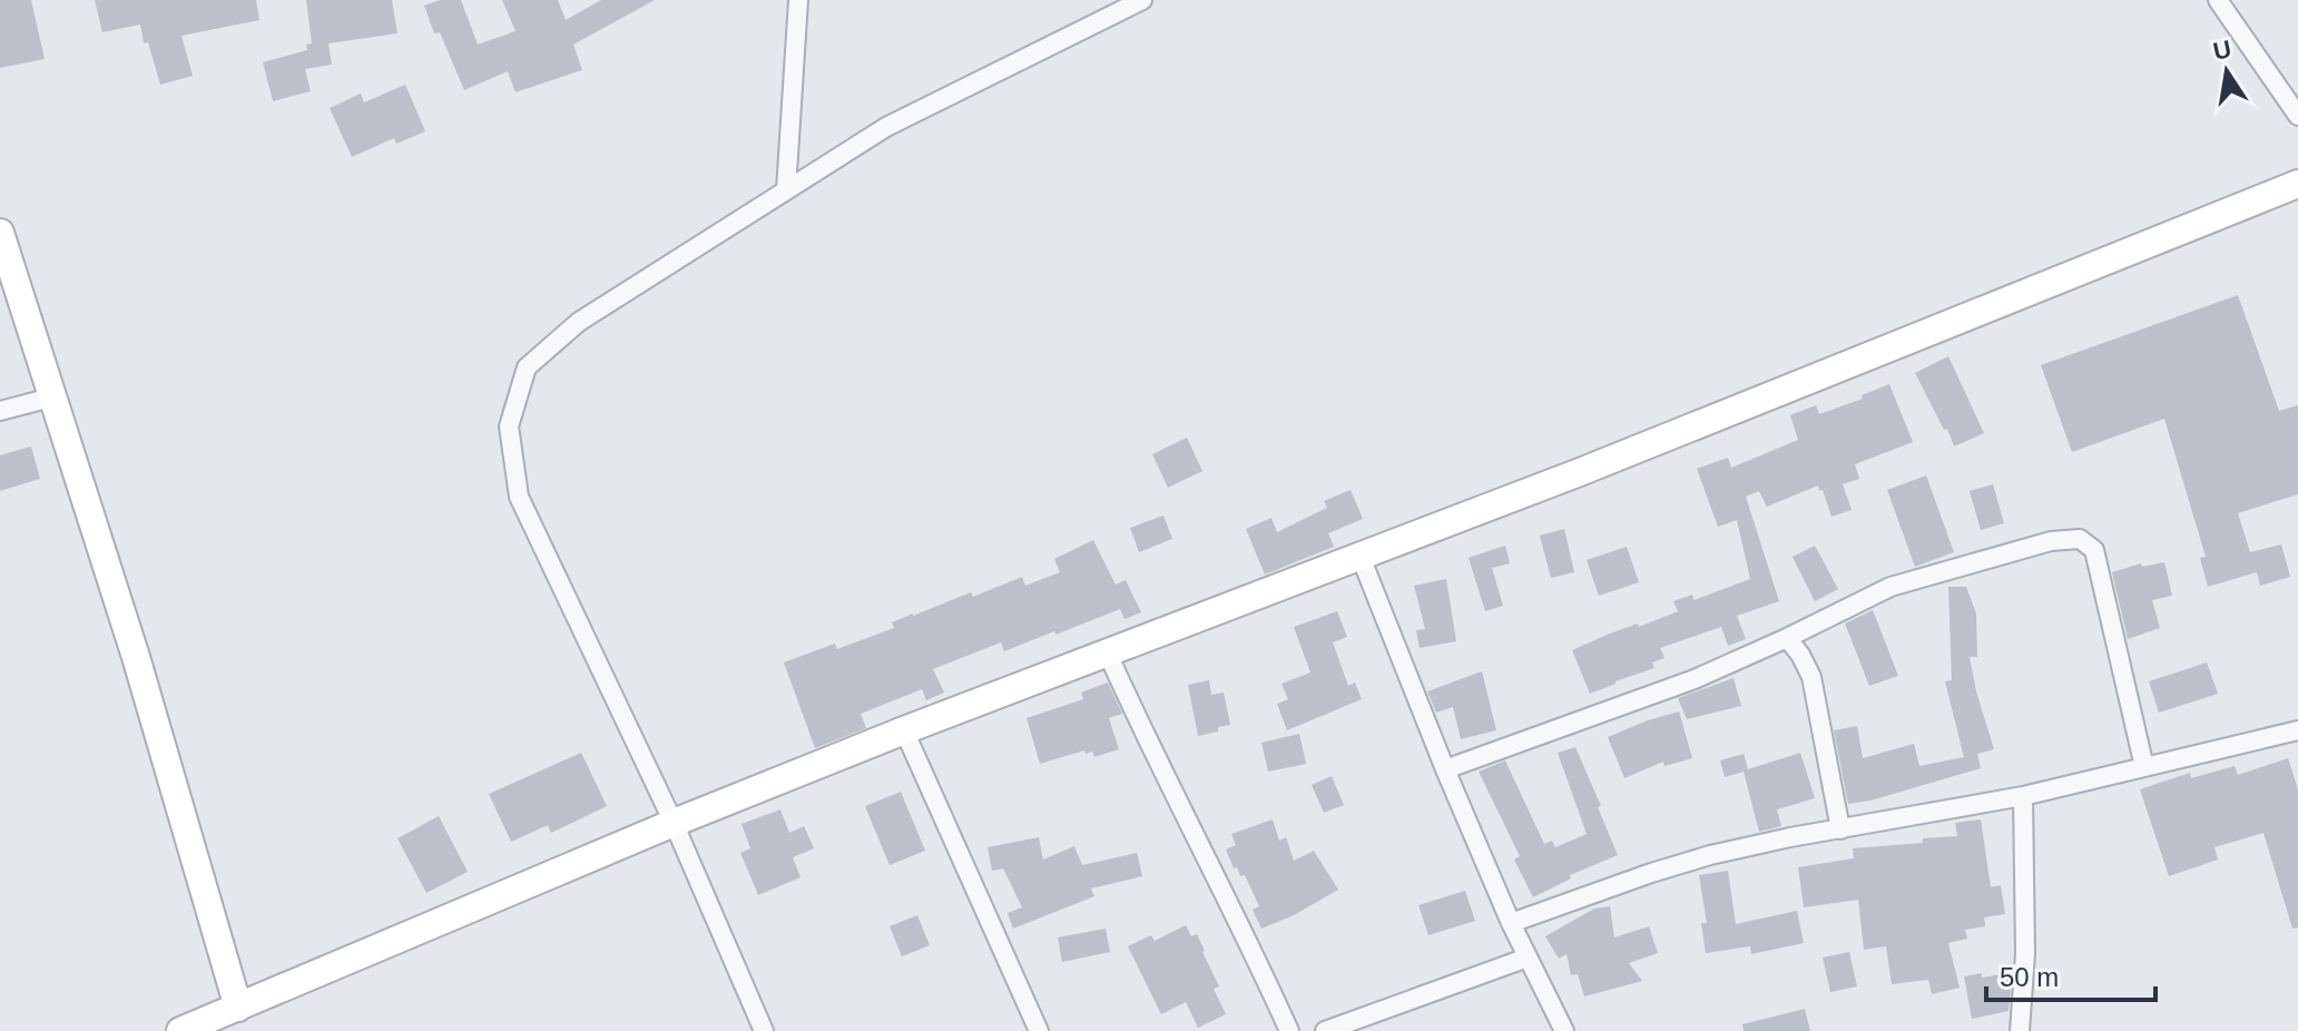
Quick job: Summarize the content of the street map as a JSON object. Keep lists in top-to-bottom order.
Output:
{
  "scale_bar": "50 m",
  "north": "top"
}
